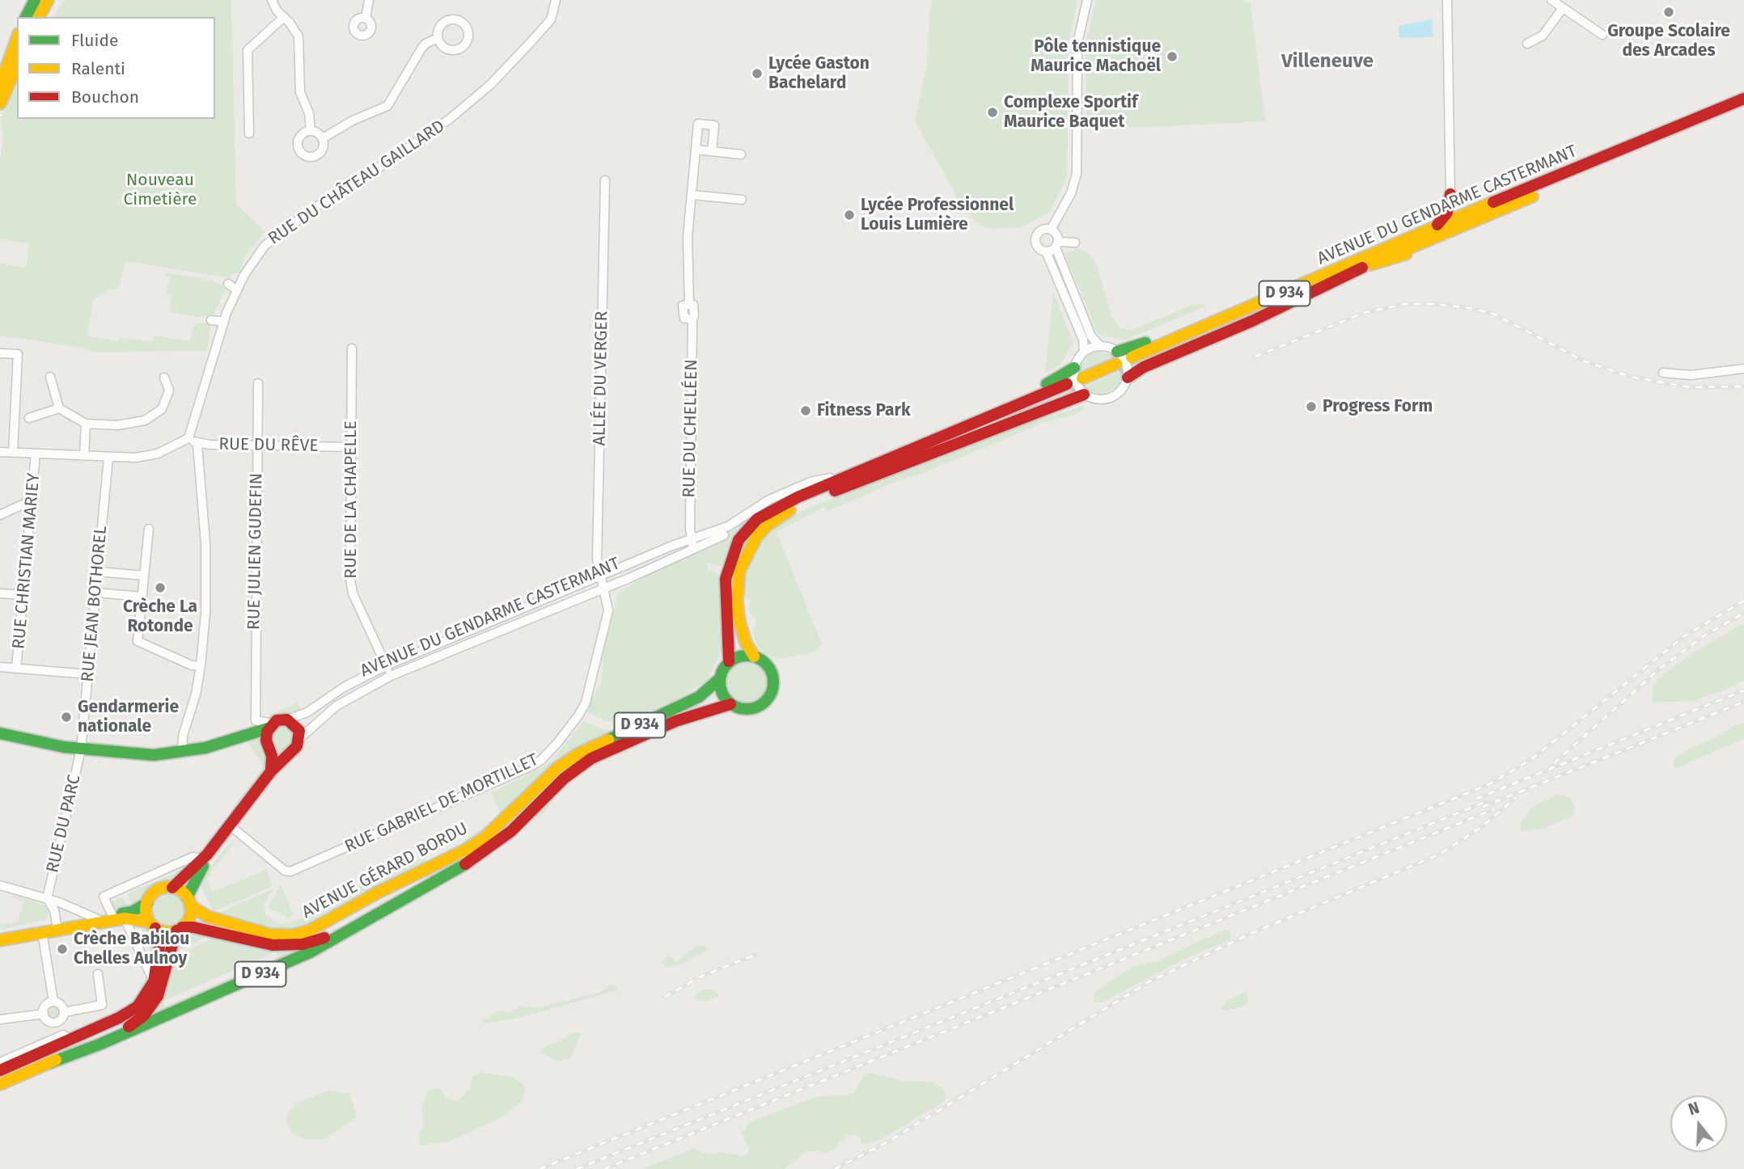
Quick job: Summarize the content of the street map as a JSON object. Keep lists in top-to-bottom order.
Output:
{
  "streets": {
    "main road": ["AVENUE DU GENDARME CASTERMANT", "D 934", "AVENUE GÉRARD BORDU"],
    "street": [
      "RUE DU CHÂTEAU GAILLARD",
      "ALLÉE DU VERGER",
      "RUE DU CHELLÉEN",
      "RUE DU RÊVE",
      "RUE DE LA CHAPELLE",
      "RUE JULIEN GUDEFIN",
      "RUE CHRISTIAN MARIEY",
      "RUE JEAN BOTHOREL",
      "RUE GABRIEL DE MORTILLET",
      "RUE DU PARC"
    ]
  },
  "crossings": [
    ["RUE DU CHÂTEAU GAILLARD", "RUE DU RÊVE"],
    ["AVENUE DU GENDARME CASTERMANT", "ALLÉE DU VERGER"],
    ["AVENUE DU GENDARME CASTERMANT", "RUE DU CHELLÉEN"],
    ["AVENUE DU GENDARME CASTERMANT", "RUE DE LA CHAPELLE"],
    ["AVENUE DU GENDARME CASTERMANT", "RUE GABRIEL DE MORTILLET"],
    ["D 934", "AVENUE GÉRARD BORDU"],
    ["ALLÉE DU VERGER", "RUE GABRIEL DE MORTILLET"],
    ["RUE DU RÊVE", "RUE DE LA CHAPELLE"],
    ["RUE DU RÊVE", "RUE JULIEN GUDEFIN"],
    ["RUE JEAN BOTHOREL", "RUE DU PARC"]
  ],
  "districts": ["Villeneuve"],
  "parks": ["Nouveau Cimetière"],
  "places": [
    "Groupe Scolaire des Arcades",
    "Pôle tennistique Maurice Machoël",
    "Lycée Gaston Bachelard",
    "Complexe Sportif Maurice Baquet",
    "Lycée Professionnel Louis Lumière",
    "Progress Form",
    "Fitness Park",
    "Crèche La Rotonde",
    "Gendarmerie nationale",
    "Crèche Babilou Chelles Aulnoy"
  ],
  "legend": ["Fluide", "Ralenti", "Bouchon"],
  "north": "top"
}
